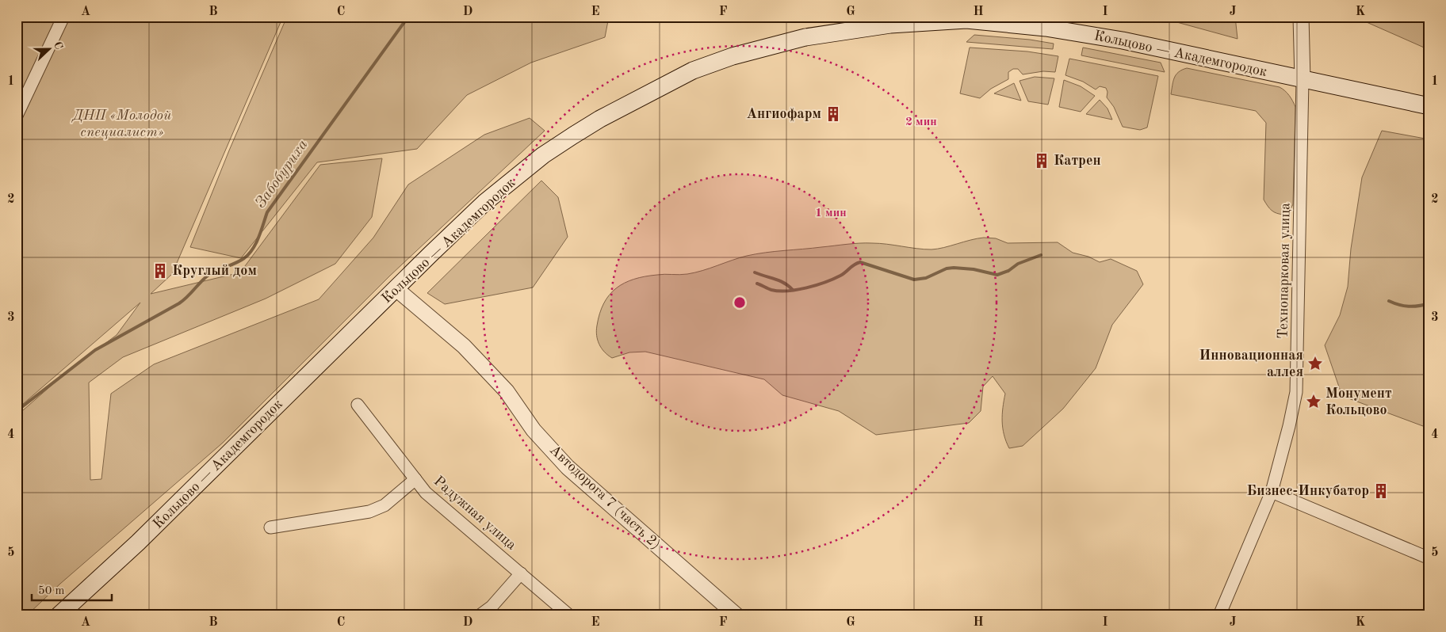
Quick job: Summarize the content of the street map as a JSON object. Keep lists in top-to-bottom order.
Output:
{
  "streets": {
    "main road": ["Кольцово — Академгородок"],
    "street": ["Технопарковая улица", "Автодорога 7 (часть 2)", "Радужная улица"]
  },
  "crossings": [
    ["Кольцово — Академгородок", "Технопарковая улица"],
    ["Кольцово — Академгородок", "Автодорога 7 (часть 2)"]
  ],
  "water": ["Забобуриха"],
  "parks": ["ДНП «Молодой специалист»"],
  "places": {
    "building": [
      "Ангиофарм",
      "Катрен",
      "Круглый дом",
      "Бизнес-Инкубатор"
    ],
    "place": ["Инновационная аллея", "Монумент Кольцово"]
  },
  "scale_bar": "50 m",
  "north": "right",
  "grid": {
    "columns": [
      "A",
      "B",
      "C",
      "D",
      "E",
      "F",
      "G",
      "H",
      "I",
      "J",
      "K"
    ],
    "rows": [
      "1",
      "2",
      "3",
      "4",
      "5"
    ]
  },
  "rings": ["2 мин", "1 мин"]
}
